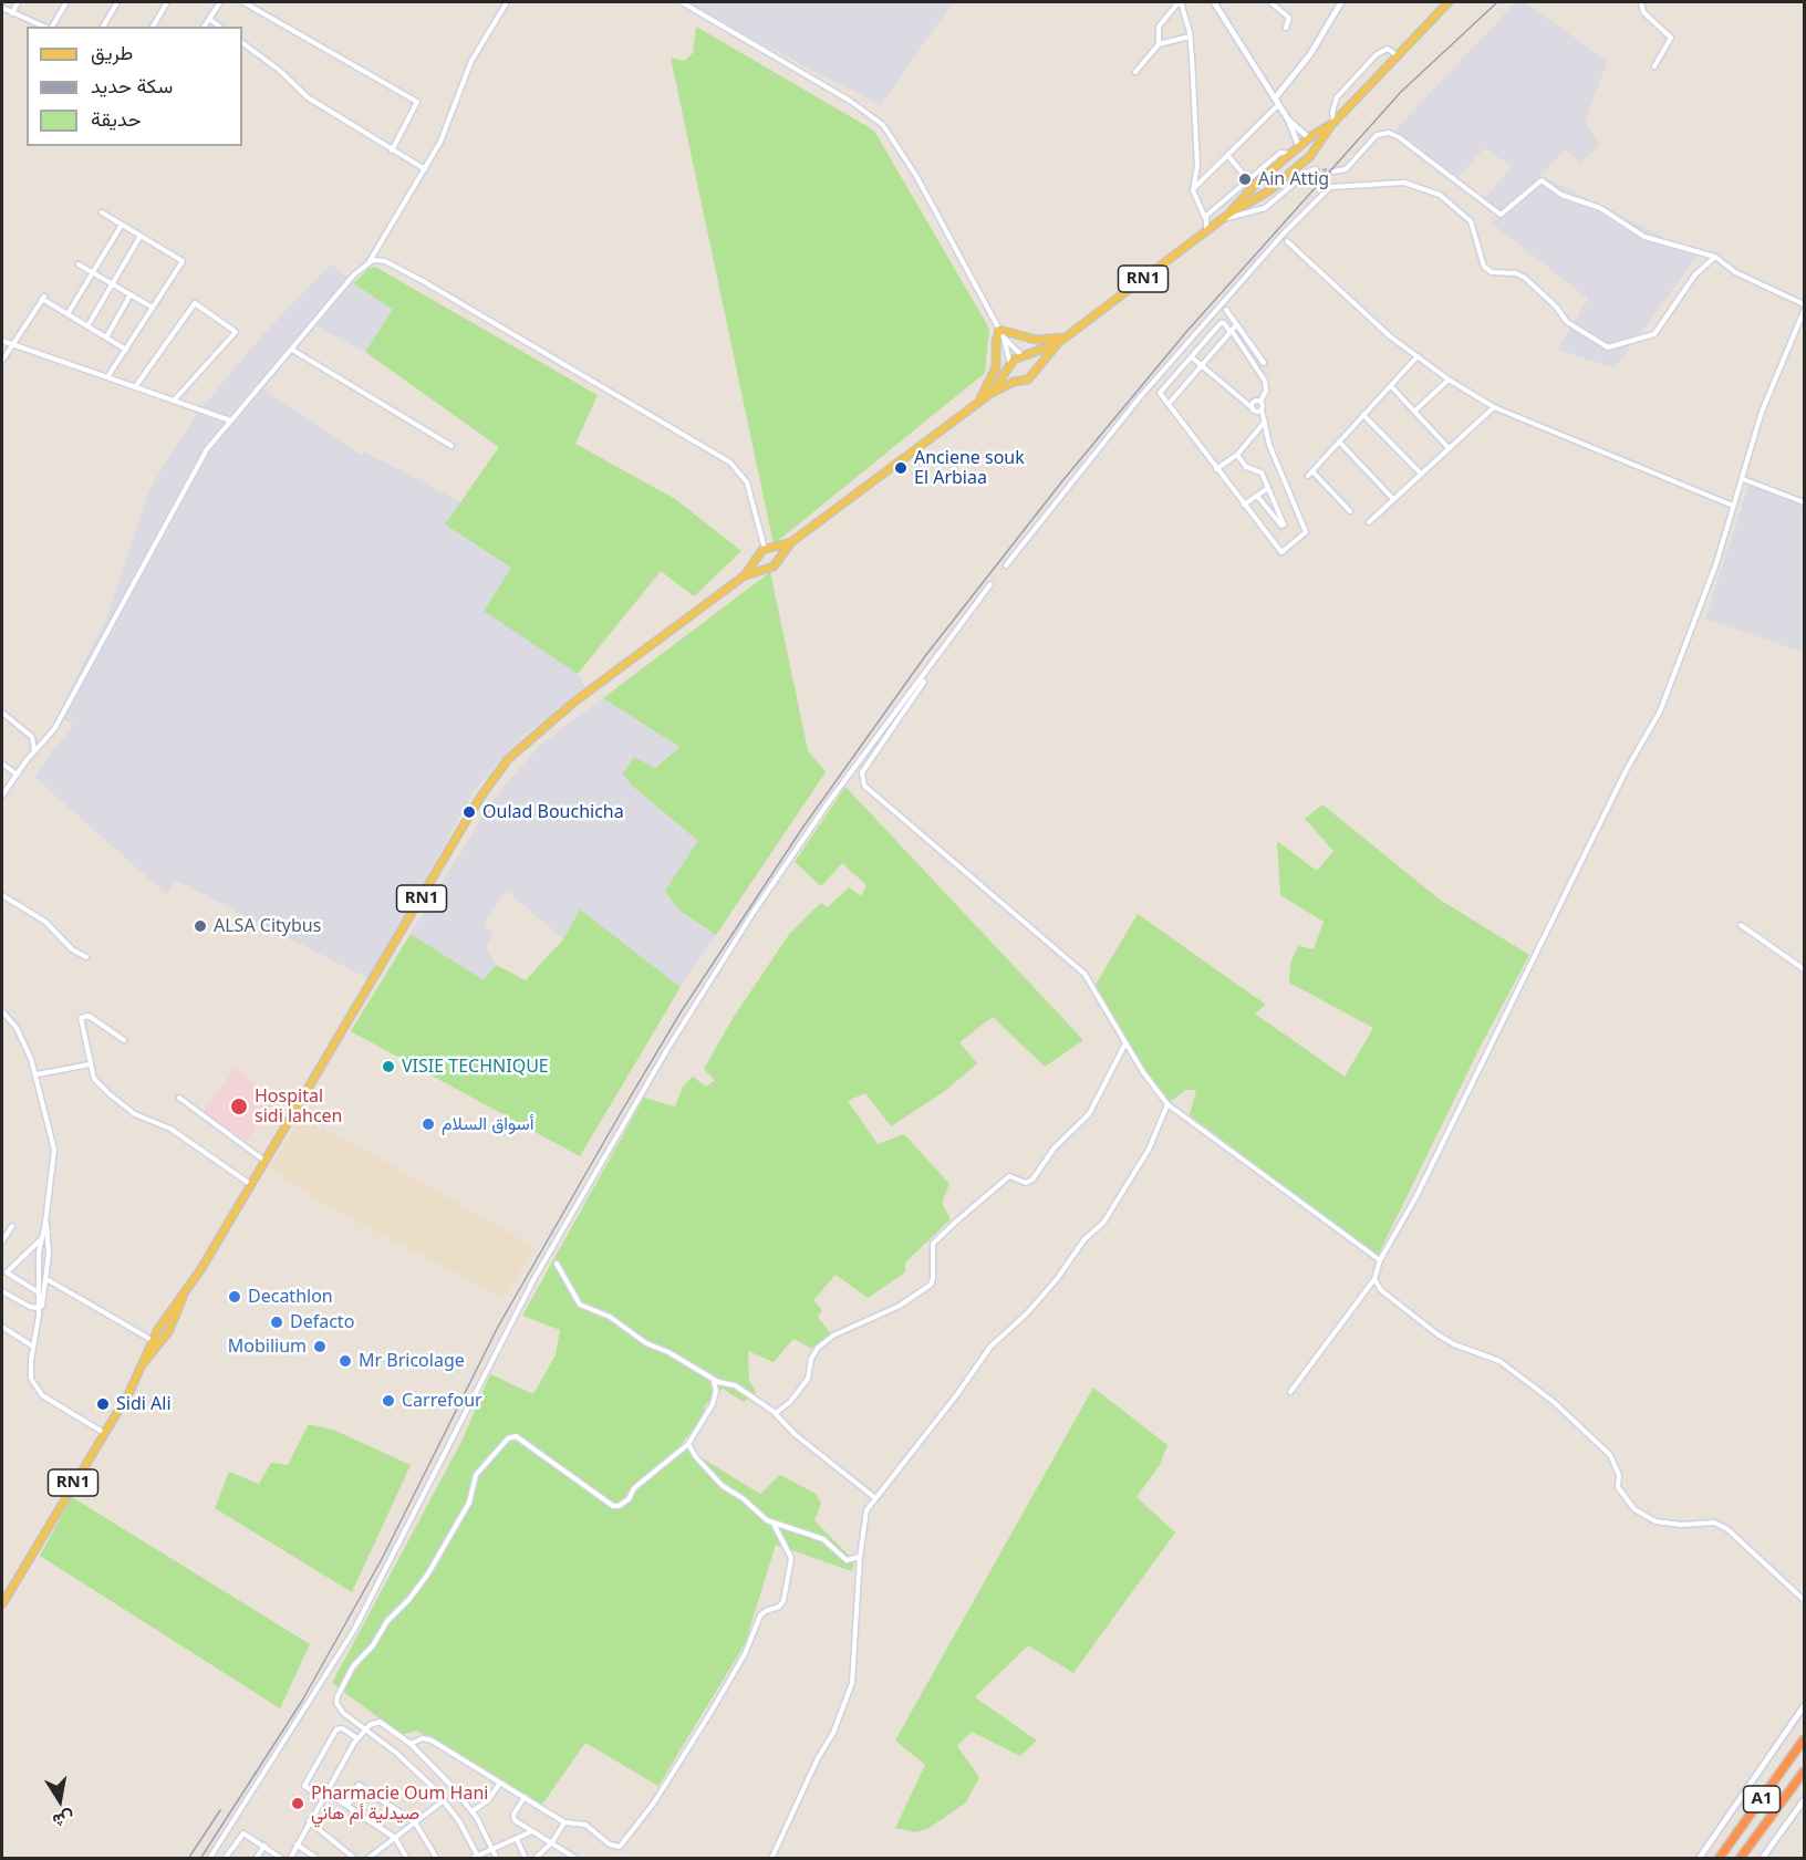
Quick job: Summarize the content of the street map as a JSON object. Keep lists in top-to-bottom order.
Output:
{
  "streets": {
    "highway": ["A1"],
    "main road": ["RN1"]
  },
  "places": [
    "Ain Attig",
    "Anciene souk El Arbiaa",
    "Oulad Bouchicha",
    "ALSA Citybus",
    "VISIE TECHNIQUE",
    "Hospital sidi lahcen",
    "أسواق السلام",
    "Decathlon",
    "Defacto",
    "Mobilium",
    "Mr Bricolage",
    "Carrefour",
    "Sidi Ali",
    "Pharmacie Oum Hani صيدلية أم هاني"
  ],
  "legend": ["طريق", "سكة حديد", "حديقة"],
  "north": "bottom"
}
